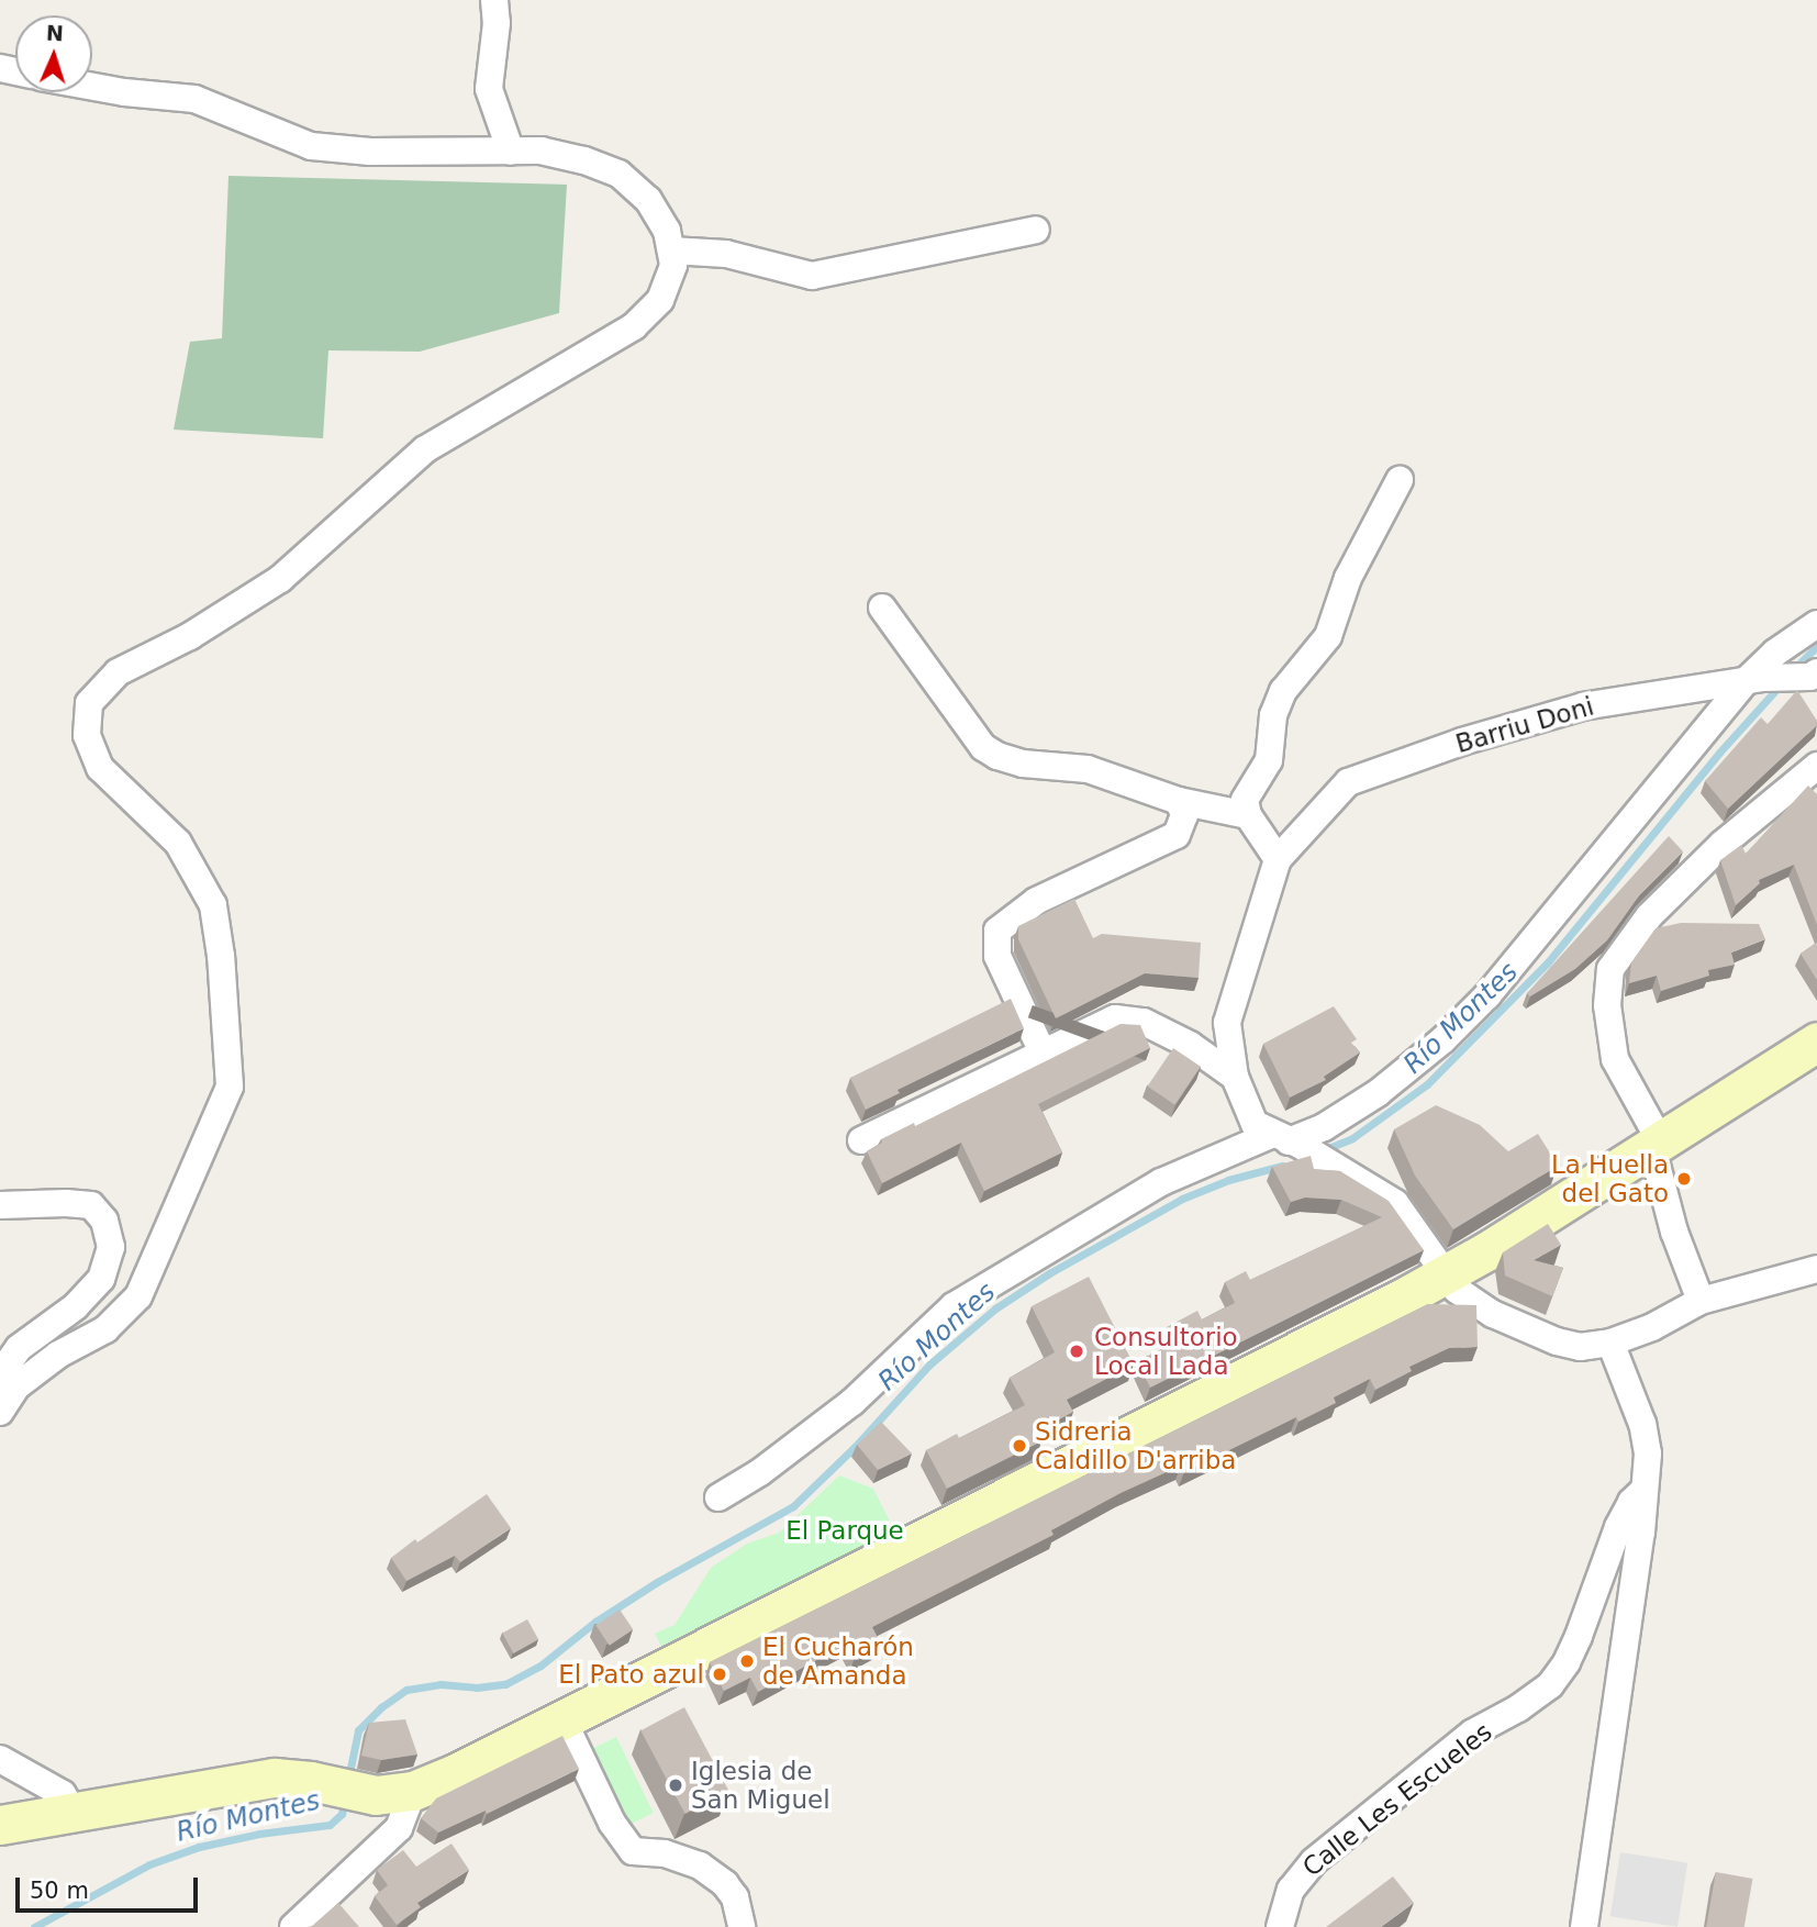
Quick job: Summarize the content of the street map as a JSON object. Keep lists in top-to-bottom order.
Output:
{
  "streets": {
    "street": ["Barriu Doni", "Calle Les Escueles"]
  },
  "water": ["Río Montes"],
  "parks": ["El Parque"],
  "places": [
    "La Huella del Gato",
    "Consultorio Local Lada",
    "Sidreria Caldillo D'arriba",
    "El Cucharón de Amanda",
    "El Pato azul",
    "Iglesia de San Miguel"
  ],
  "scale_bar": "50 m",
  "north": "top"
}
